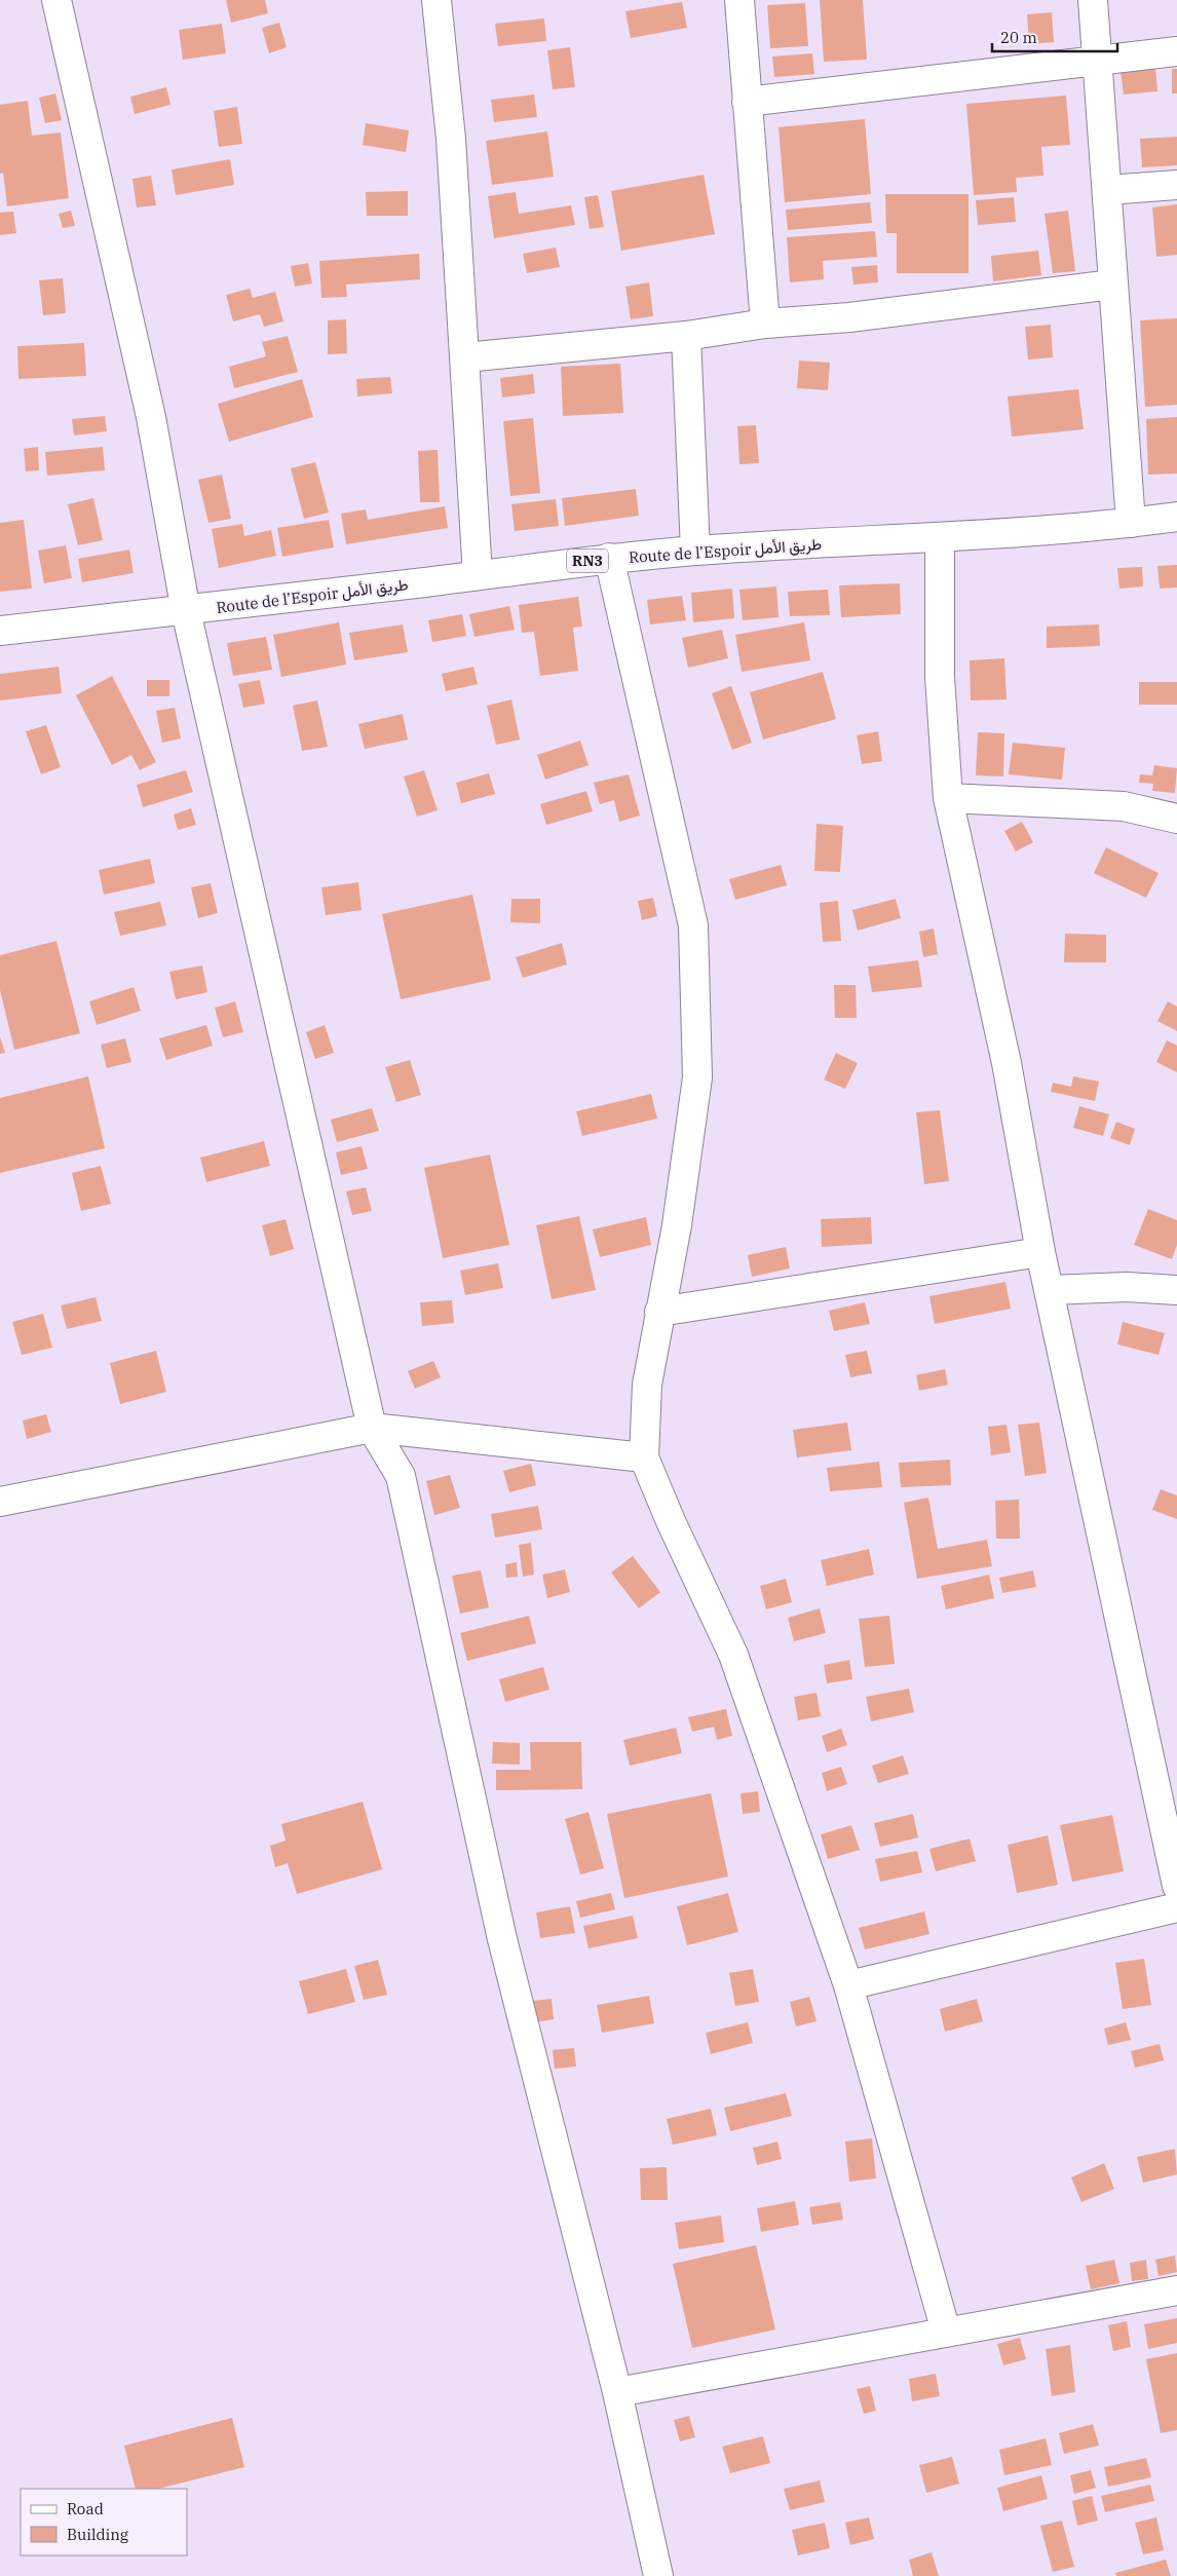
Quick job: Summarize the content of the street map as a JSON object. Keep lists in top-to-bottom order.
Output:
{
  "streets": {
    "main road": ["Route de l’Espoir طريق الأمل", "RN3"]
  },
  "legend": ["Road", "Building"],
  "scale_bar": "20 m"
}
